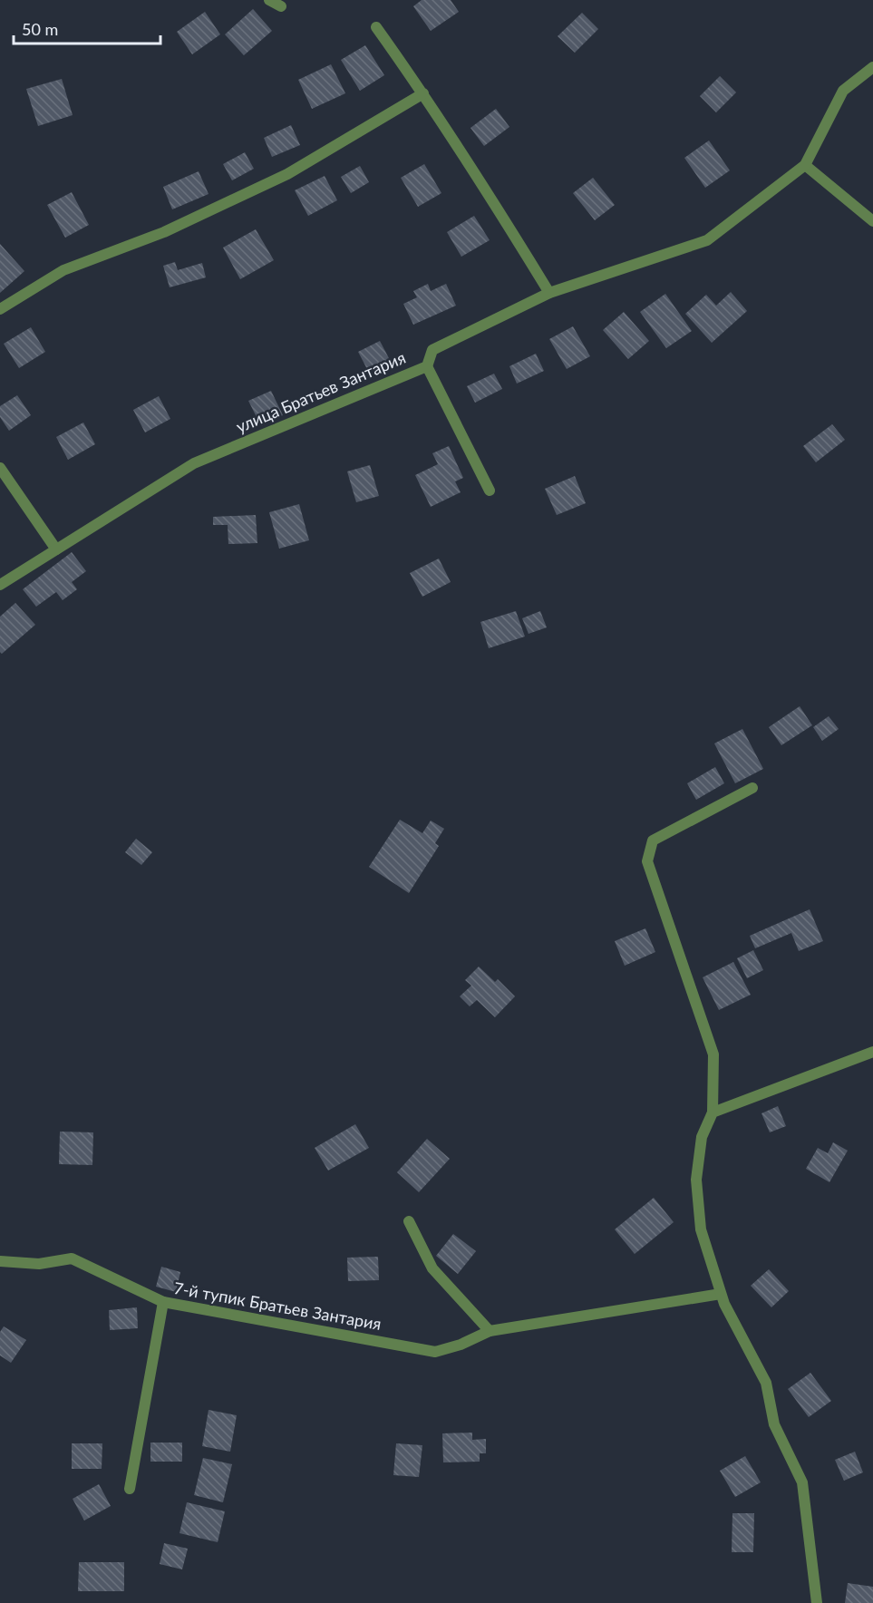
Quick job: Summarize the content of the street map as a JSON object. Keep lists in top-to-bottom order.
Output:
{
  "streets": {
    "street": ["улица Братьев Зантария", "7-й тупик Братьев Зантария"]
  },
  "scale_bar": "50 m"
}
